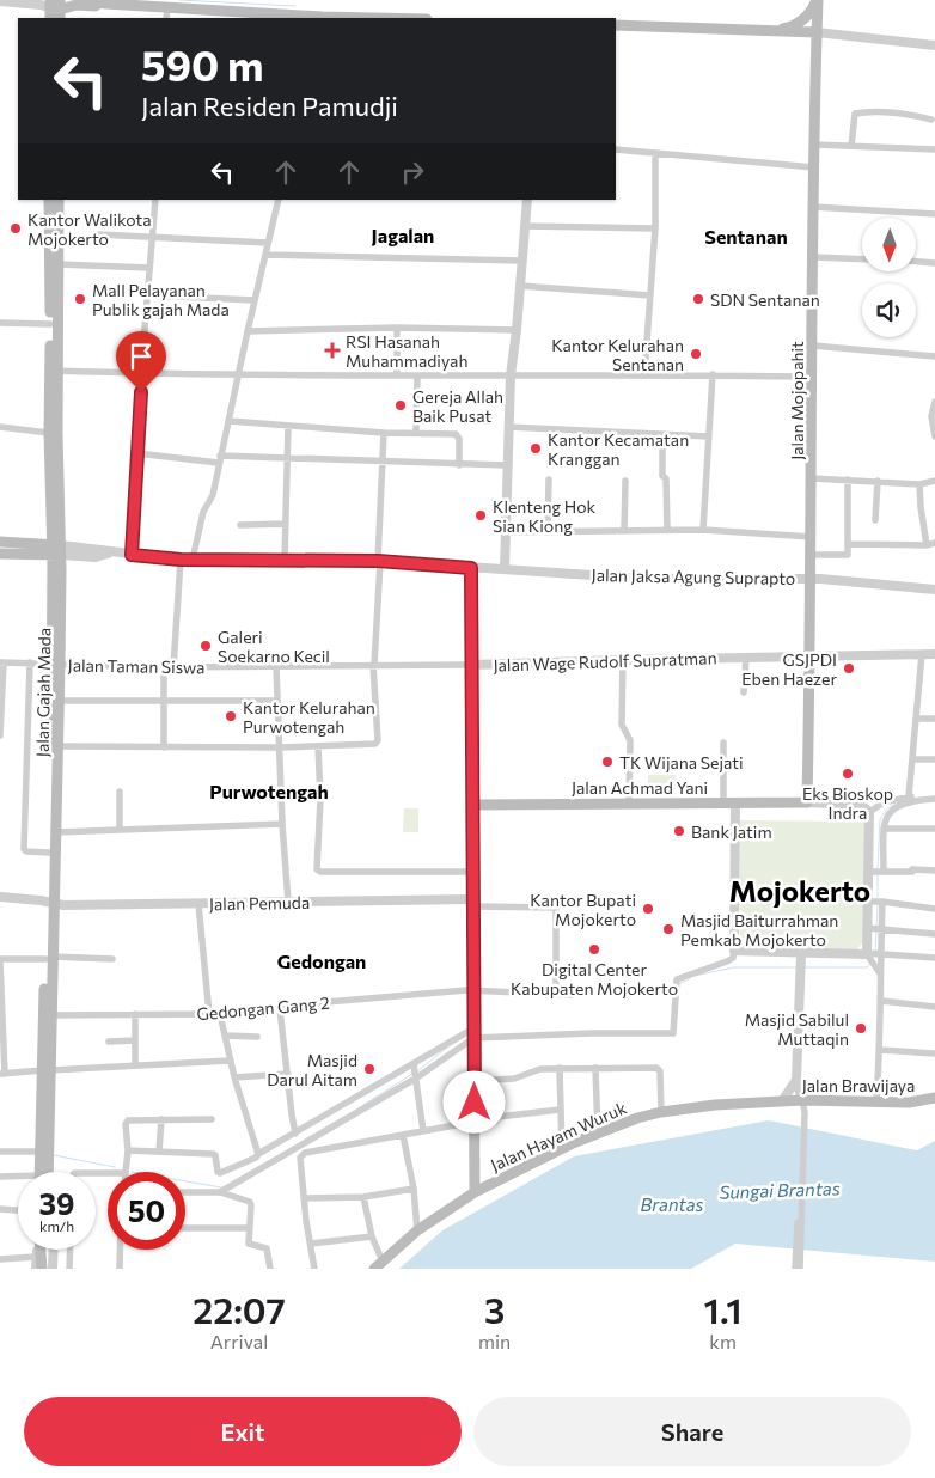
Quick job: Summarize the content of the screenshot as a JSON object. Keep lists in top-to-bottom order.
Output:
{
  "streets": {
    "main road": [
      "Jalan Mojopahit",
      "Jalan Gajah Mada",
      "Jalan Achmad Yani",
      "Jalan Brawijaya",
      "Jalan Hayam Wuruk"
    ],
    "street": [
      "Jalan Jaksa Agung Suprapto",
      "Jalan Wage Rudolf Supratman",
      "Jalan Taman Siswa",
      "Jalan Pemuda",
      "Gedongan Gang 2"
    ]
  },
  "crossings": [
    ["Jalan Mojopahit", "Jalan Jaksa Agung Suprapto"],
    ["Jalan Mojopahit", "Jalan Wage Rudolf Supratman"],
    ["Jalan Mojopahit", "Jalan Achmad Yani"],
    ["Jalan Jaksa Agung Suprapto", "Jalan Gajah Mada"],
    ["Jalan Wage Rudolf Supratman", "Jalan Taman Siswa"],
    ["Jalan Taman Siswa", "Jalan Gajah Mada"],
    ["Jalan Gajah Mada", "Jalan Pemuda"],
    ["Jalan Gajah Mada", "Gedongan Gang 2"],
    ["Jalan Brawijaya", "Jalan Hayam Wuruk"]
  ],
  "districts": [
    "Jagalan",
    "Sentanan",
    "Purwotengah",
    "Mojokerto",
    "Gedongan"
  ],
  "water": ["Sungai Brantas", "Brantas"],
  "places": {
    "other": [
      "Kantor Walikota Mojokerto",
      "Mall Pelayanan Publik gajah Mada",
      "SDN Sentanan",
      "Kantor Kelurahan Sentanan",
      "Gereja Allah Baik Pusat",
      "Kantor Kecamatan Kranggan",
      "Klenteng Hok Sian Kiong",
      "Galeri Soekarno Kecil",
      "GSJPDI Eben Haezer",
      "Kantor Kelurahan Purwotengah",
      "TK Wijana Sejati",
      "Eks Bioskop Indra",
      "Bank Jatim",
      "Kantor Bupati Mojokerto",
      "Masjid Baiturrahman Pemkab Mojokerto",
      "Digital Center Kabupaten Mojokerto",
      "Masjid Sabilul Muttaqin",
      "Masjid Darul Aitam"
    ],
    "health": ["RSI Hasanah Muhammadiyah"]
  },
  "north": "bottom",
  "page": {
    "turn": ["590 m", "Jalan Residen Pamudji"],
    "speed": "39 km/h",
    "limit": "50",
    "eta": [
      "22:07",
      "Arrival",
      "3",
      "min",
      "1.1",
      "km"
    ],
    "buttons": ["Exit", "Share"]
  }
}
